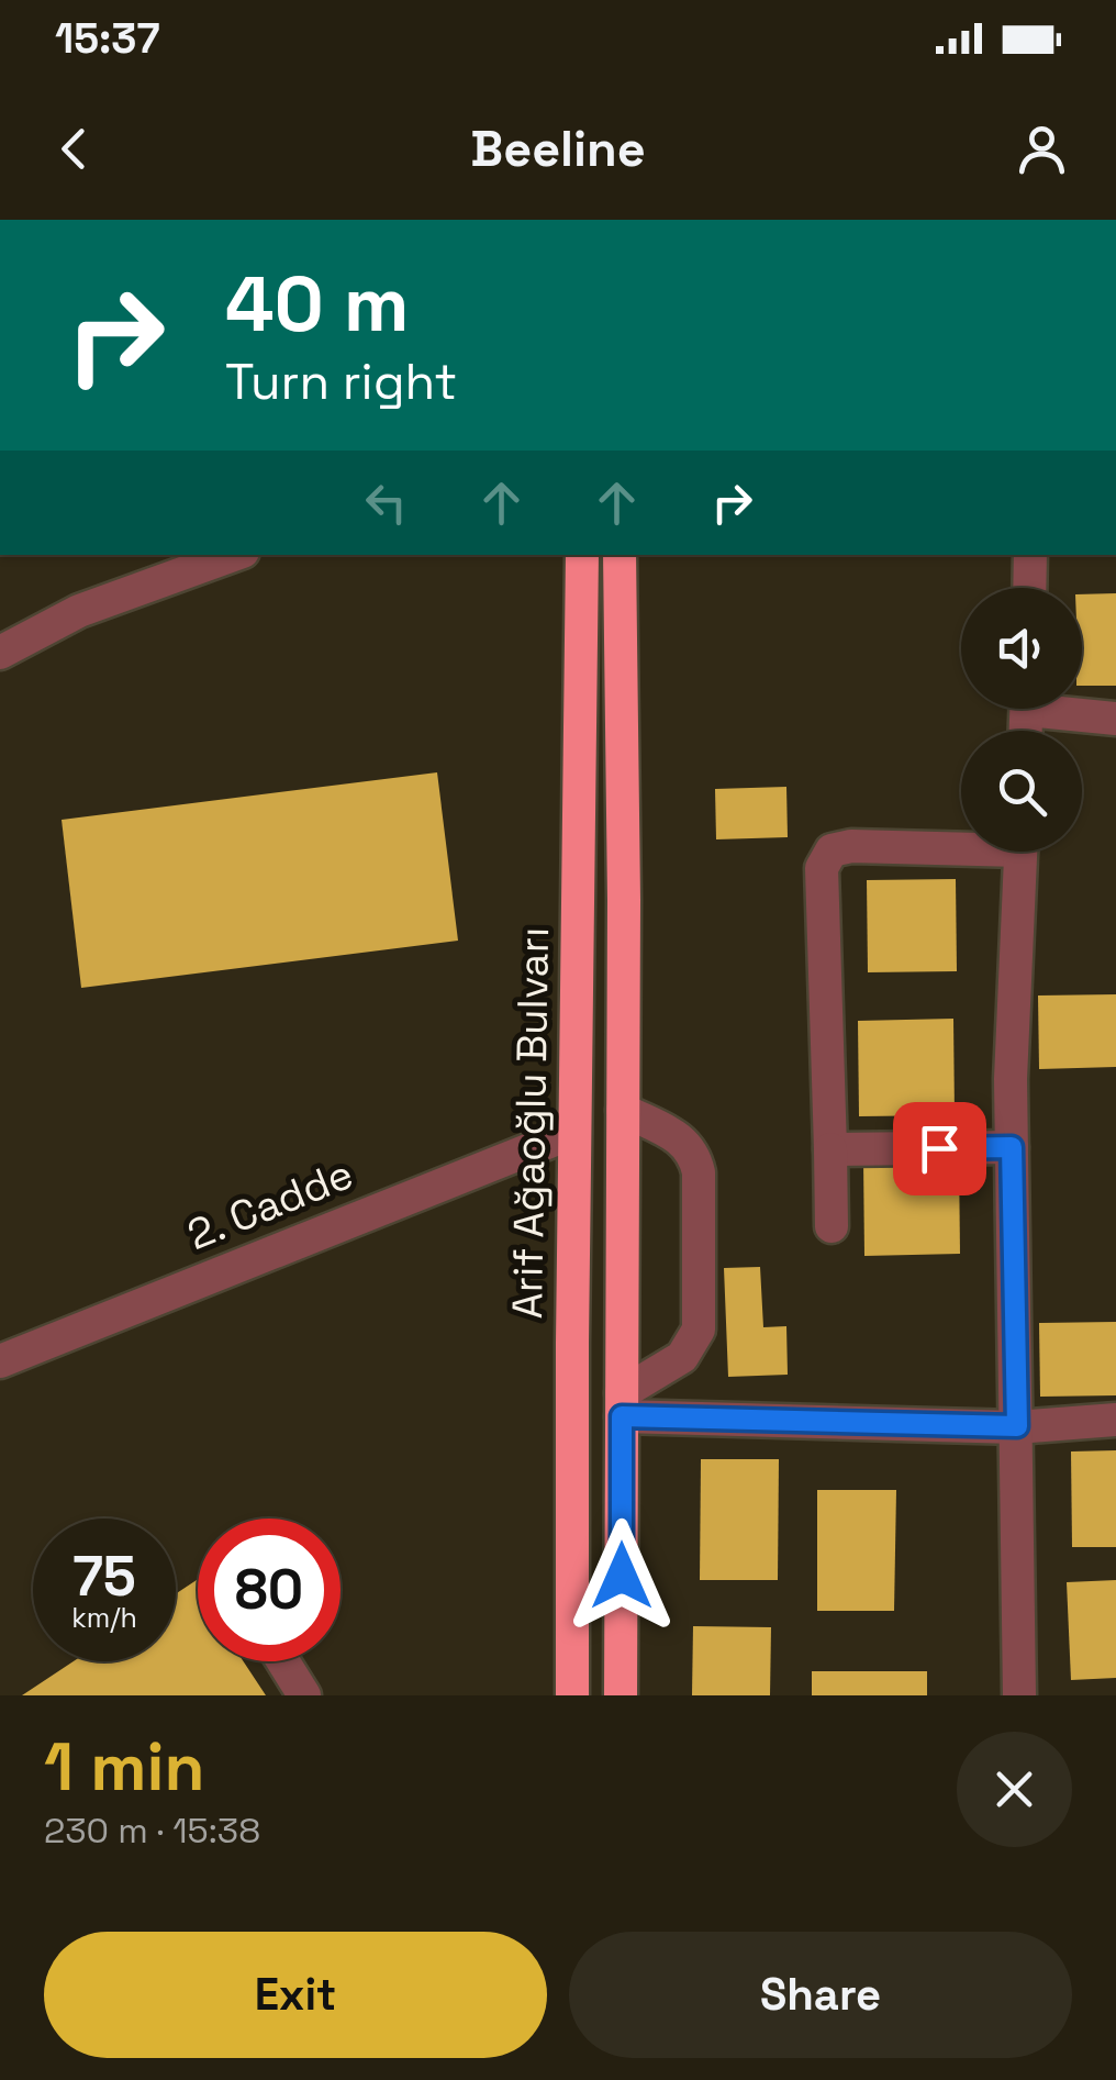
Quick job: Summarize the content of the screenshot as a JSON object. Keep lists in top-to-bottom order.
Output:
{
  "streets": {
    "highway": ["Arif Ağaoğlu Bulvarı"],
    "street": ["2. Cadde"]
  },
  "crossings": [
    ["Arif Ağaoğlu Bulvarı", "2. Cadde"]
  ],
  "page": {
    "status": "15:37",
    "header": "Beeline",
    "turn": ["40 m", "Turn right"],
    "speed": "75 km/h",
    "limit": "80",
    "heading": ["1 min", "230 m · 15:38"],
    "buttons": ["Exit", "Share"]
  }
}
